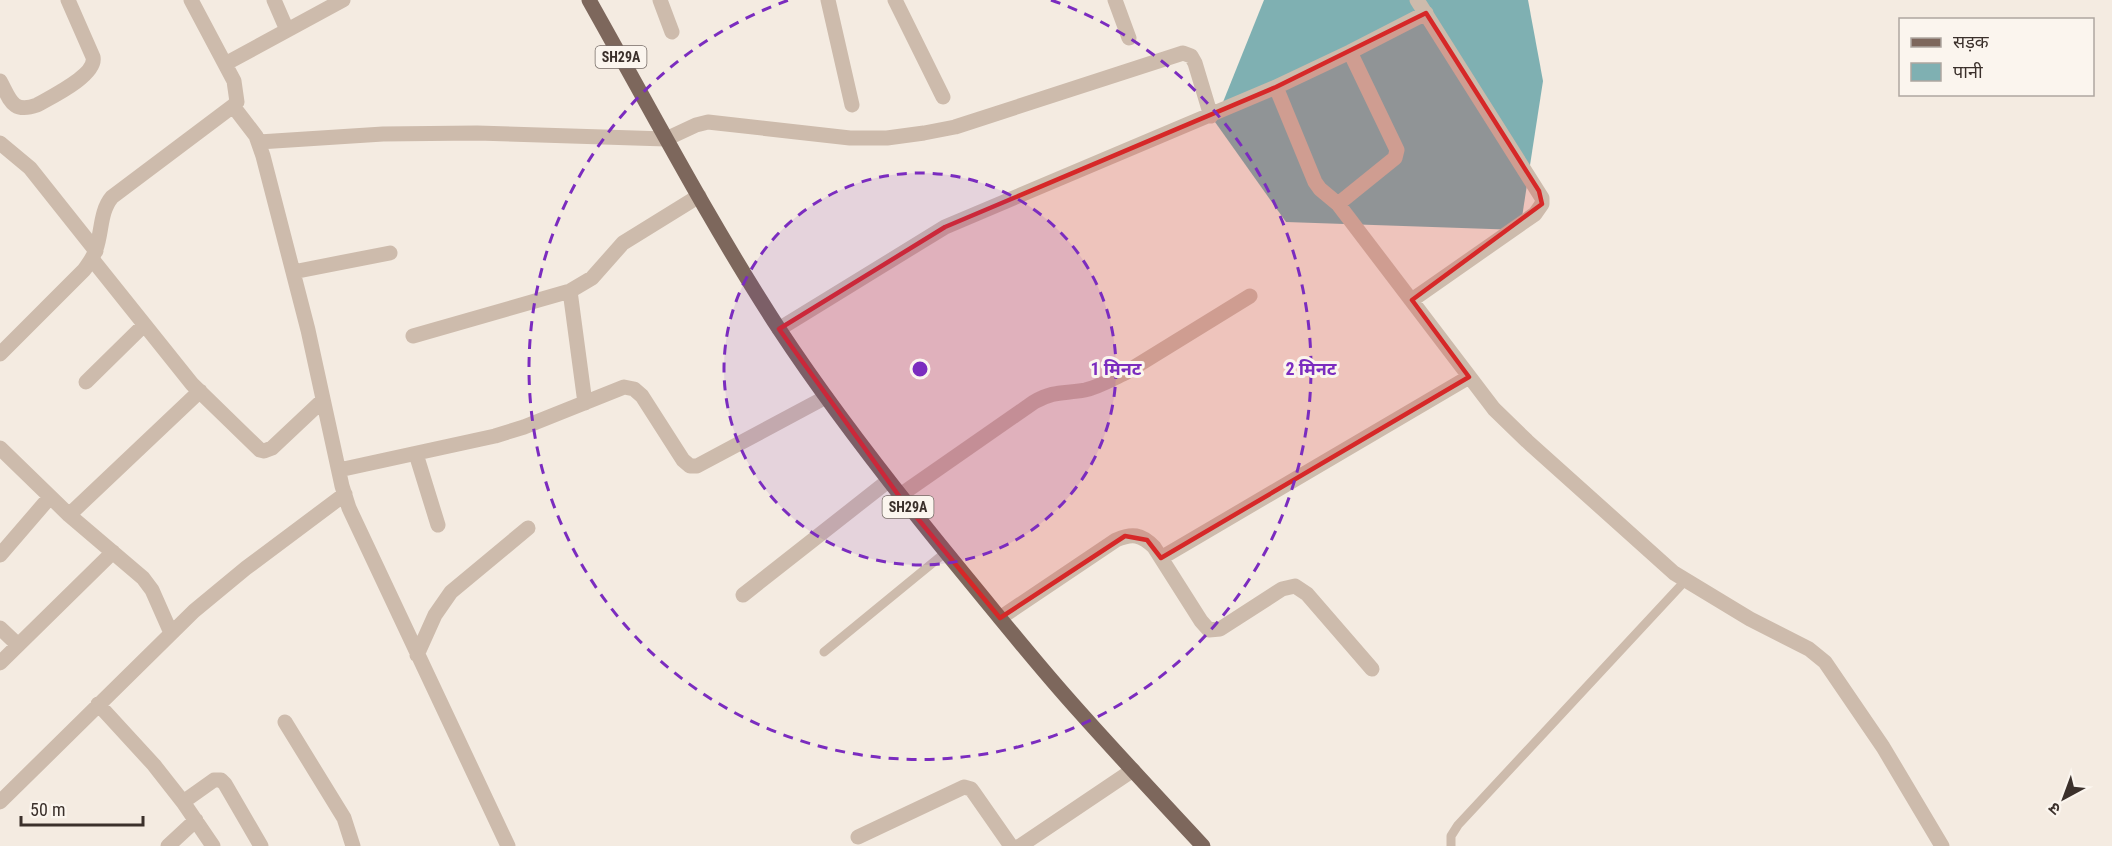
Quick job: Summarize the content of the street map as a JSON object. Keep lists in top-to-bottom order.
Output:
{
  "streets": {
    "main road": ["SH29A"]
  },
  "legend": ["सड़क", "पानी"],
  "scale_bar": "50 m",
  "north": "bottom left",
  "rings": ["1 मिनट", "2 मिनट"]
}
